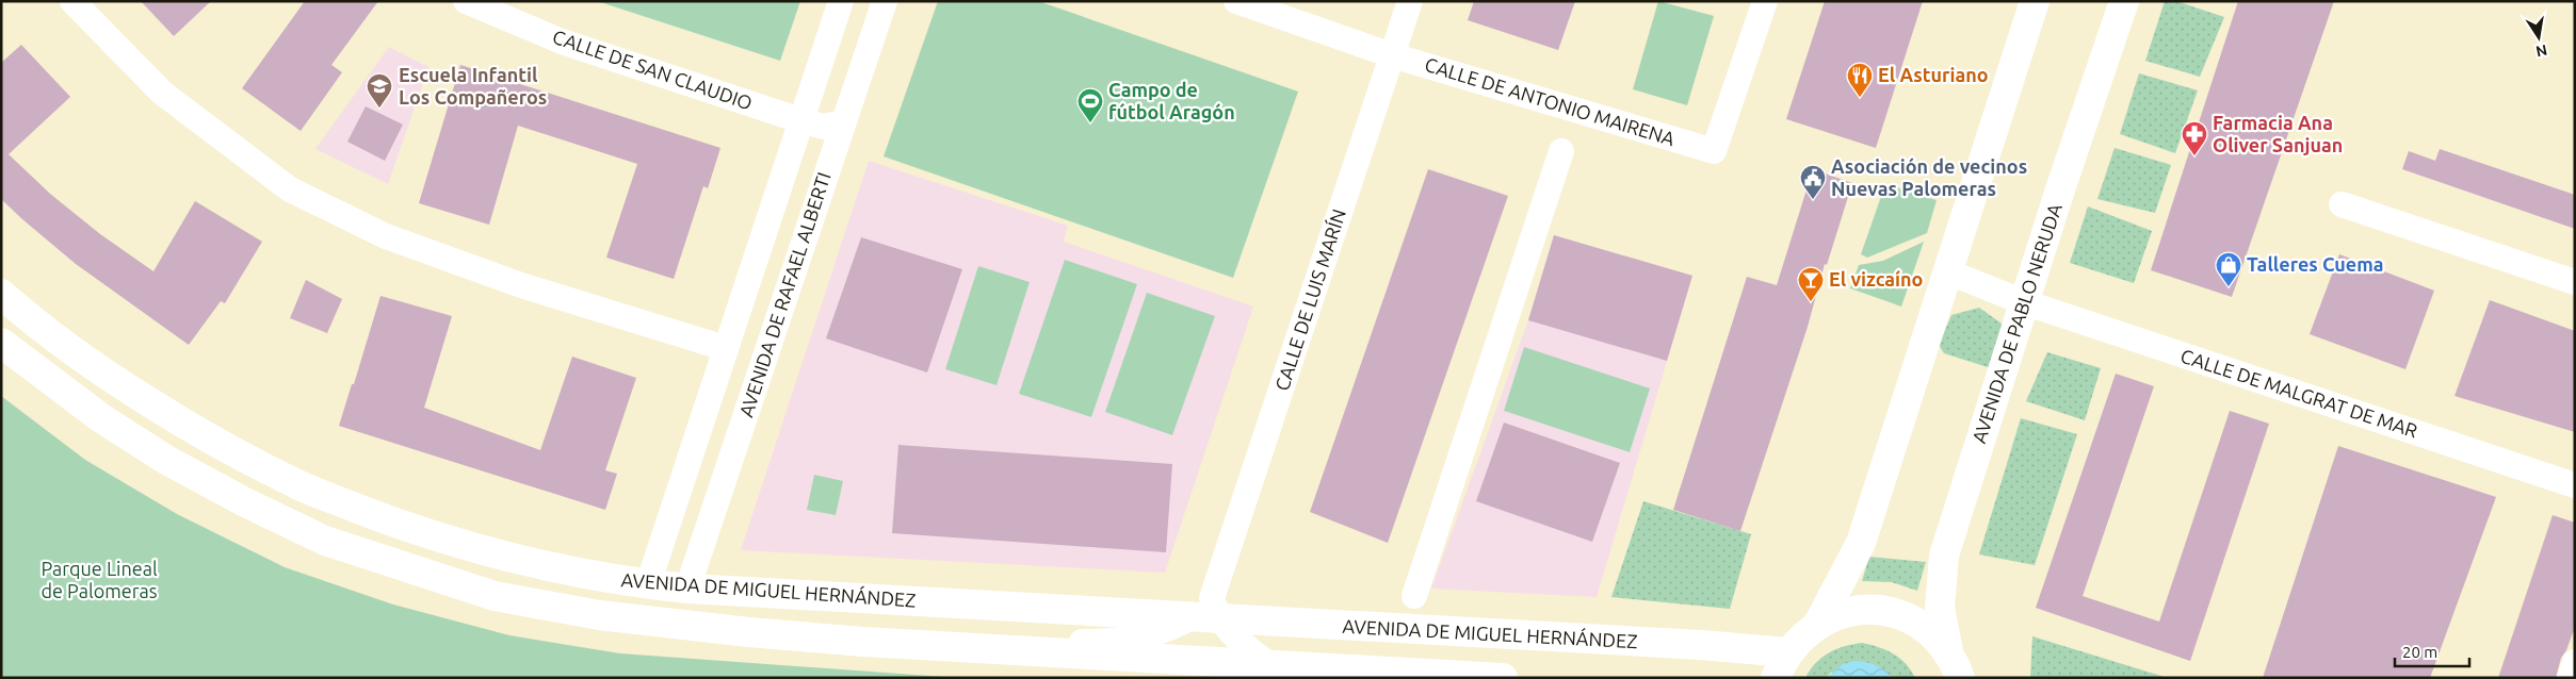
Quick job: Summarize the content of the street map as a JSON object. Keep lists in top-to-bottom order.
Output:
{
  "streets": {
    "street": [
      "CALLE DE SAN CLAUDIO",
      "CALLE DE ANTONIO MAIRENA",
      "AVENIDA DE RAFAEL ALBERTI",
      "CALLE DE LUIS MARÍN",
      "AVENIDA DE PABLO NERUDA",
      "CALLE DE MALGRAT DE MAR",
      "AVENIDA DE MIGUEL HERNÁNDEZ"
    ]
  },
  "crossings": [
    ["CALLE DE SAN CLAUDIO", "AVENIDA DE RAFAEL ALBERTI"],
    ["CALLE DE ANTONIO MAIRENA", "CALLE DE LUIS MARÍN"],
    ["AVENIDA DE RAFAEL ALBERTI", "AVENIDA DE MIGUEL HERNÁNDEZ"],
    ["CALLE DE LUIS MARÍN", "AVENIDA DE MIGUEL HERNÁNDEZ"],
    ["AVENIDA DE PABLO NERUDA", "CALLE DE MALGRAT DE MAR"]
  ],
  "parks": ["Parque Lineal de Palomeras"],
  "places": {
    "restaurant": ["El Asturiano"],
    "school or university": ["Escuela Infantil Los Compañeros"],
    "sports": ["Campo de fútbol Aragón"],
    "pharmacy": ["Farmacia Ana Oliver Sanjuan"],
    "public building": ["Asociación de vecinos Nuevas Palomeras"],
    "shop": ["Talleres Cuema"],
    "bar": ["El vizcaíno"]
  },
  "scale_bar": "20 m",
  "north": "bottom"
}
